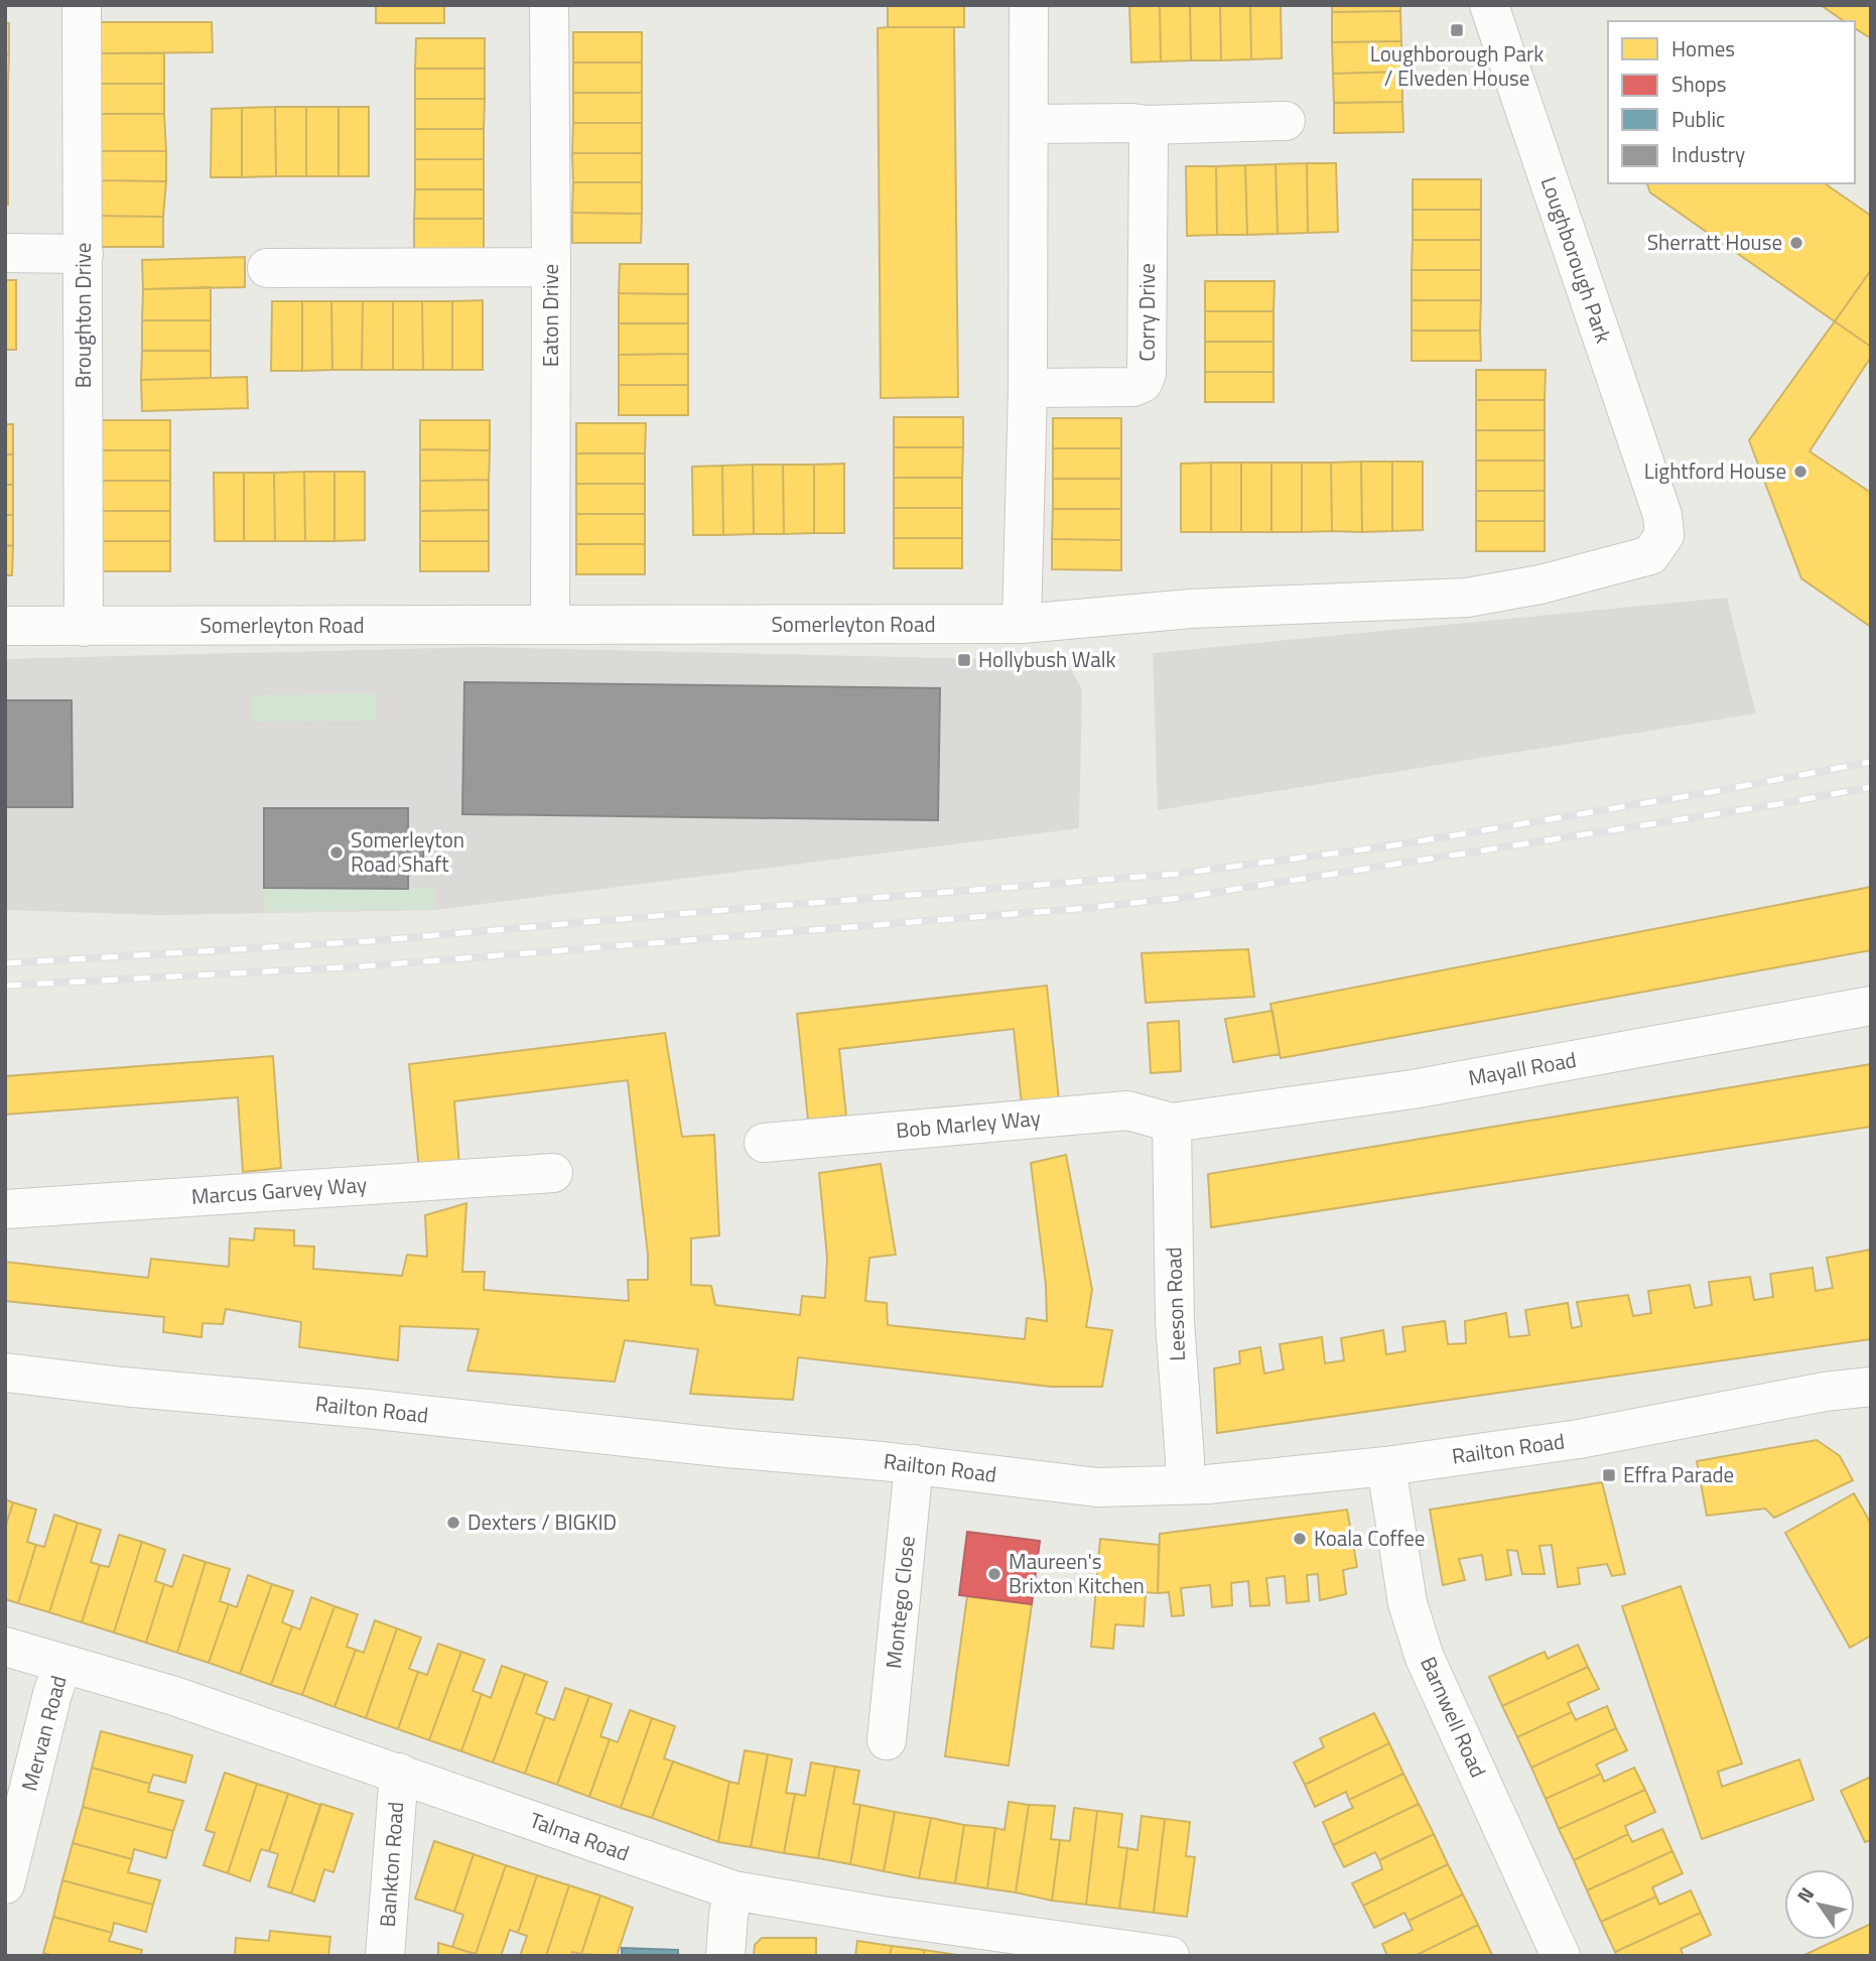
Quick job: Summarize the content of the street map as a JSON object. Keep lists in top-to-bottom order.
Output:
{
  "streets": {
    "street": [
      "Loughborough Park",
      "Corry Drive",
      "Broughton Drive",
      "Eaton Drive",
      "Somerleyton Road",
      "Mayall Road",
      "Bob Marley Way",
      "Marcus Garvey Way",
      "Leeson Road",
      "Railton Road",
      "Montego Close",
      "Barnwell Road",
      "Mervan Road",
      "Talma Road",
      "Bankton Road"
    ]
  },
  "crossings": [
    ["Loughborough Park", "Somerleyton Road"],
    ["Broughton Drive", "Somerleyton Road"],
    ["Eaton Drive", "Somerleyton Road"],
    ["Mayall Road", "Bob Marley Way"],
    ["Mayall Road", "Leeson Road"],
    ["Bob Marley Way", "Leeson Road"],
    ["Leeson Road", "Railton Road"],
    ["Railton Road", "Montego Close"],
    ["Railton Road", "Barnwell Road"],
    ["Mervan Road", "Talma Road"],
    ["Talma Road", "Bankton Road"]
  ],
  "places": {
    "transit": ["Loughborough Park / Elveden House", "Hollybush Walk", "Effra Parade"],
    "other": [
      "Sherratt House",
      "Lightford House",
      "Somerleyton Road Shaft",
      "Dexters / BIGKID",
      "Koala Coffee",
      "Maureen's Brixton Kitchen"
    ]
  },
  "legend": [
    "Homes",
    "Shops",
    "Public",
    "Industry"
  ],
  "north": "top left"
}
